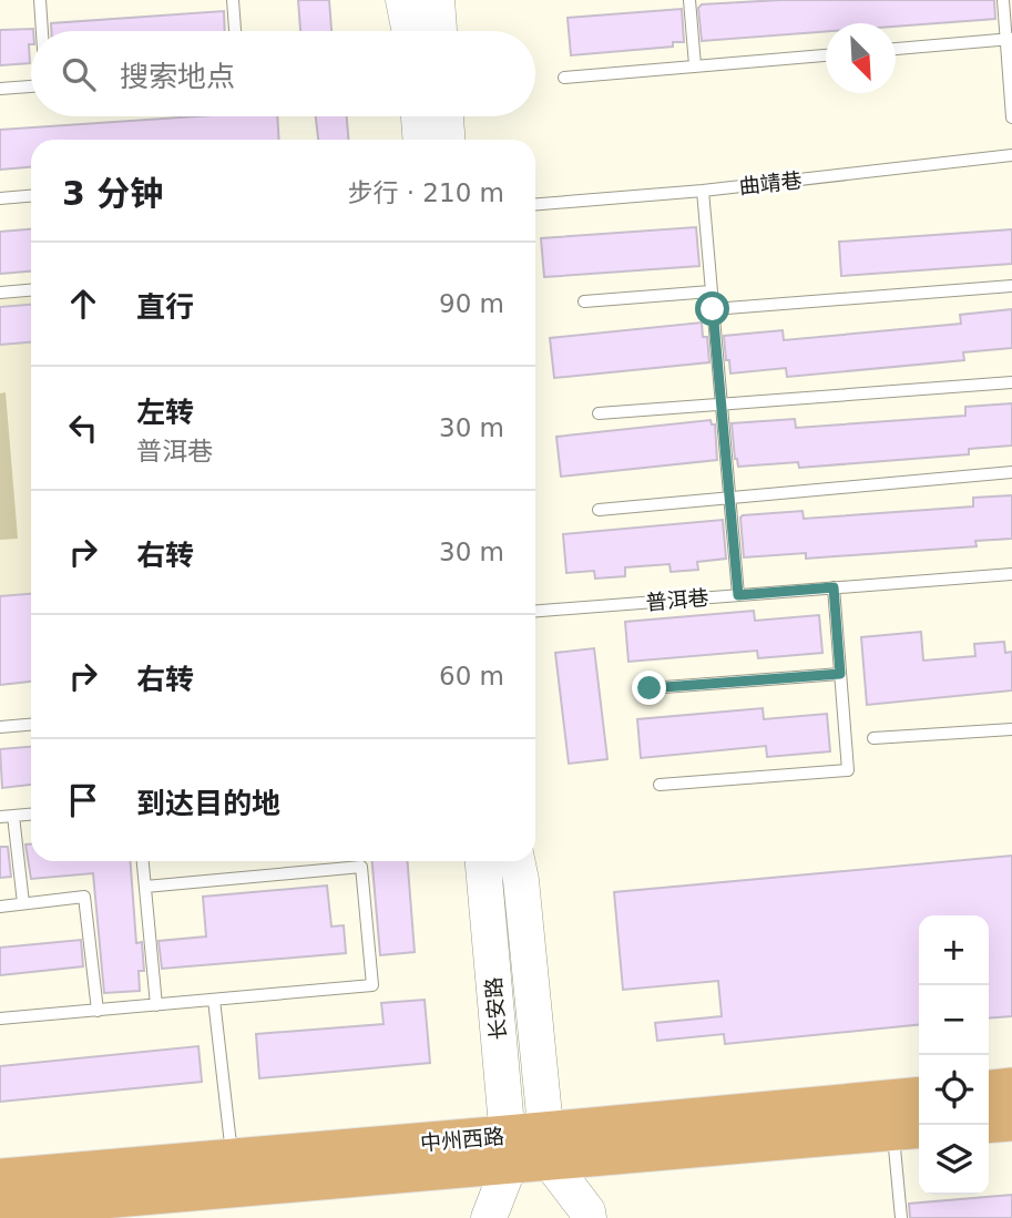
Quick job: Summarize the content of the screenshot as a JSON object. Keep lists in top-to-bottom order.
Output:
{
  "streets": {
    "main road": ["长安路", "中州西路"],
    "lane": ["曲靖巷", "普洱巷"]
  },
  "crossings": [
    ["长安路", "中州西路"]
  ],
  "north": "bottom right",
  "page": {
    "search": "搜索地点",
    "heading": ["3 分钟", "步行 · 210 m"],
    "list": [
      ["直行", "90 m"],
      ["左转", "普洱巷", "30 m"],
      ["右转", "30 m"],
      ["右转", "60 m"],
      "到达目的地"
    ],
    "map_buttons": ["+", "−"]
  }
}
